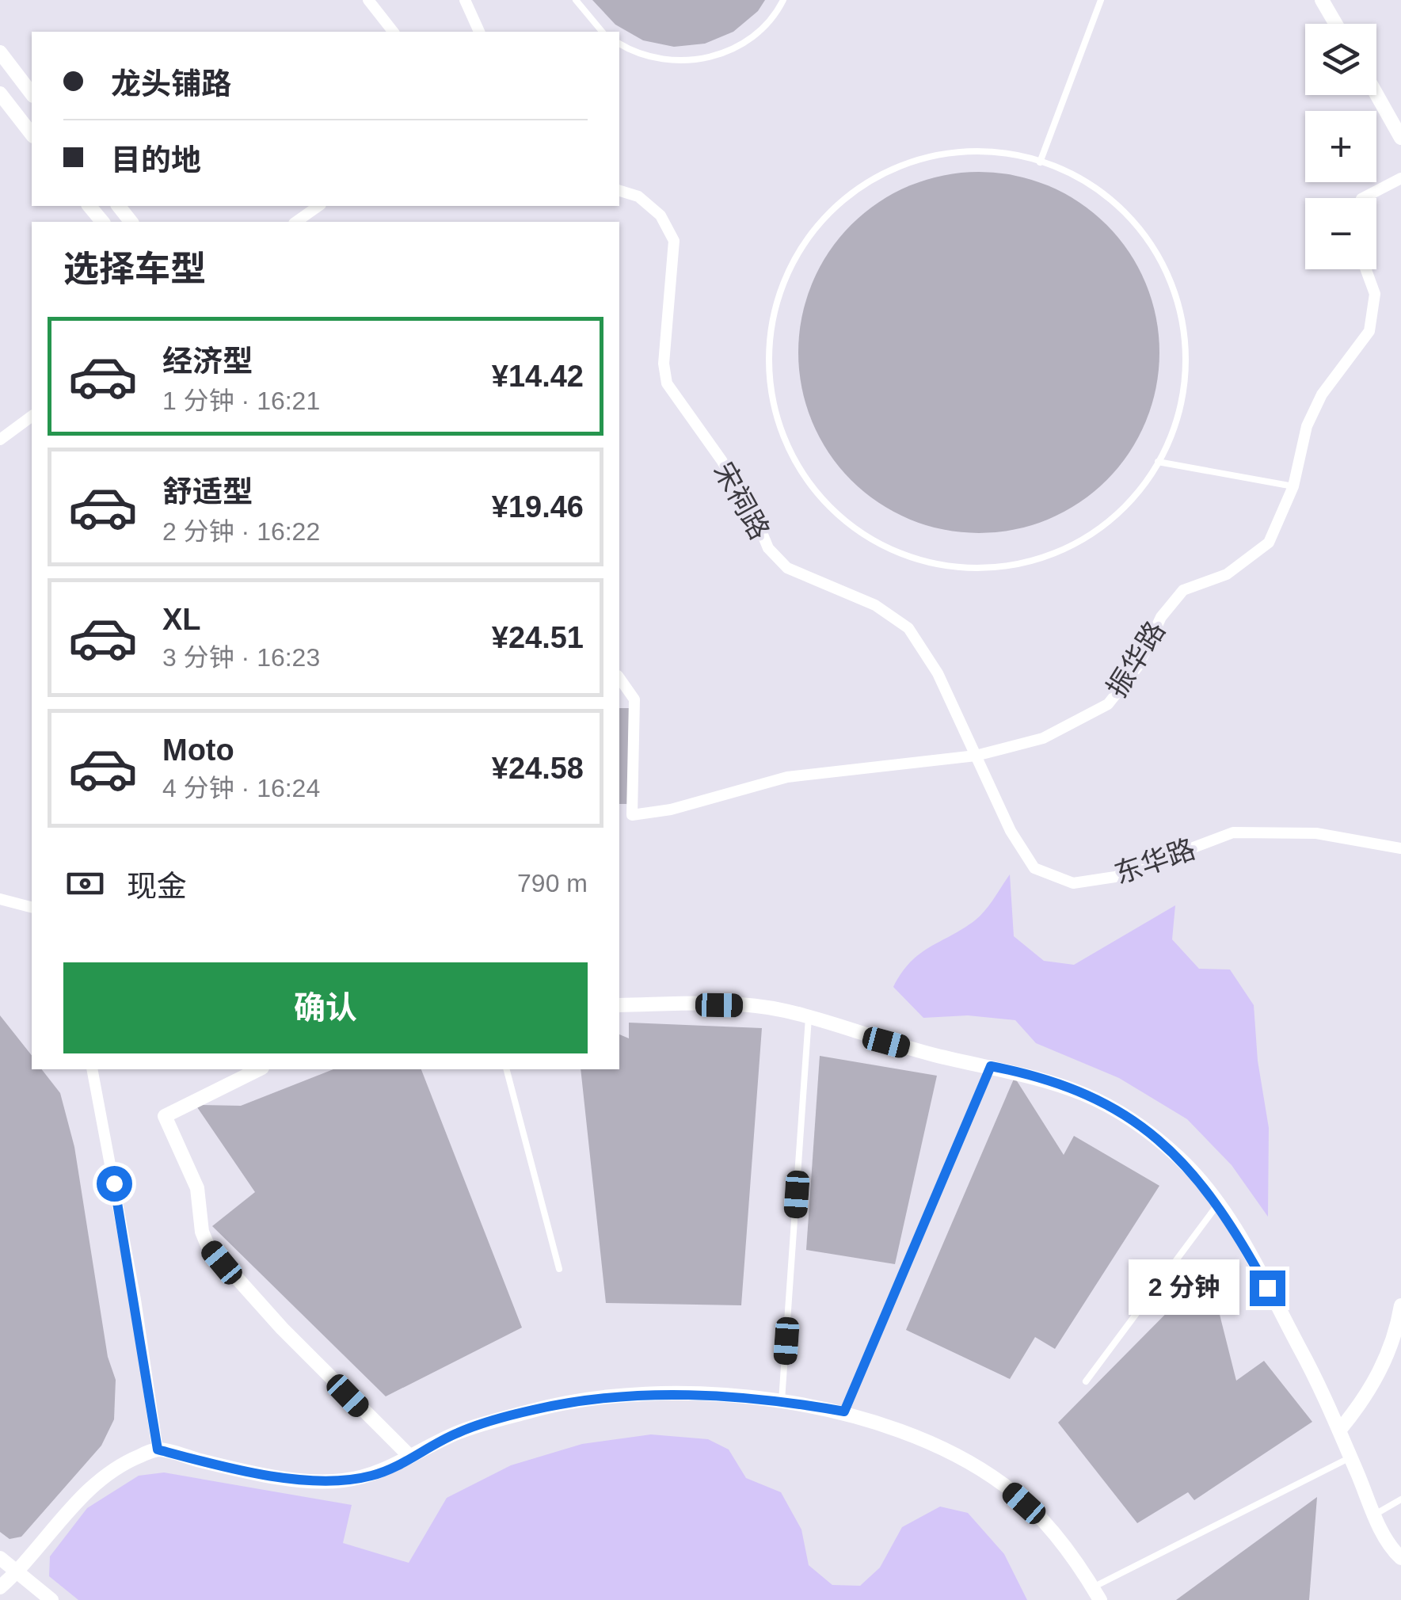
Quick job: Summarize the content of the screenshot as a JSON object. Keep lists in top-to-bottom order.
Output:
{
  "streets": {
    "street": ["宋祠路", "振华路", "东华路"]
  },
  "crossings": [
    ["宋祠路", "振华路"],
    ["宋祠路", "东华路"],
    ["振华路", "东华路"]
  ],
  "page": {
    "map_buttons": ["+", "−"],
    "banner": ["龙头铺路", "目的地"],
    "heading": "选择车型",
    "list": [
      {
        "name": "经济型",
        "note": "1 分钟 · 16:21",
        "value": "¥14.42"
      },
      {
        "name": "舒适型",
        "note": "2 分钟 · 16:22",
        "value": "¥19.46"
      },
      {
        "name": "XL",
        "note": "3 分钟 · 16:23",
        "value": "¥24.51"
      },
      {
        "name": "Moto",
        "note": "4 分钟 · 16:24",
        "value": "¥24.58"
      }
    ],
    "pay": ["现金", "790 m"],
    "buttons": "确认",
    "bubble": "2 分钟"
  }
}
